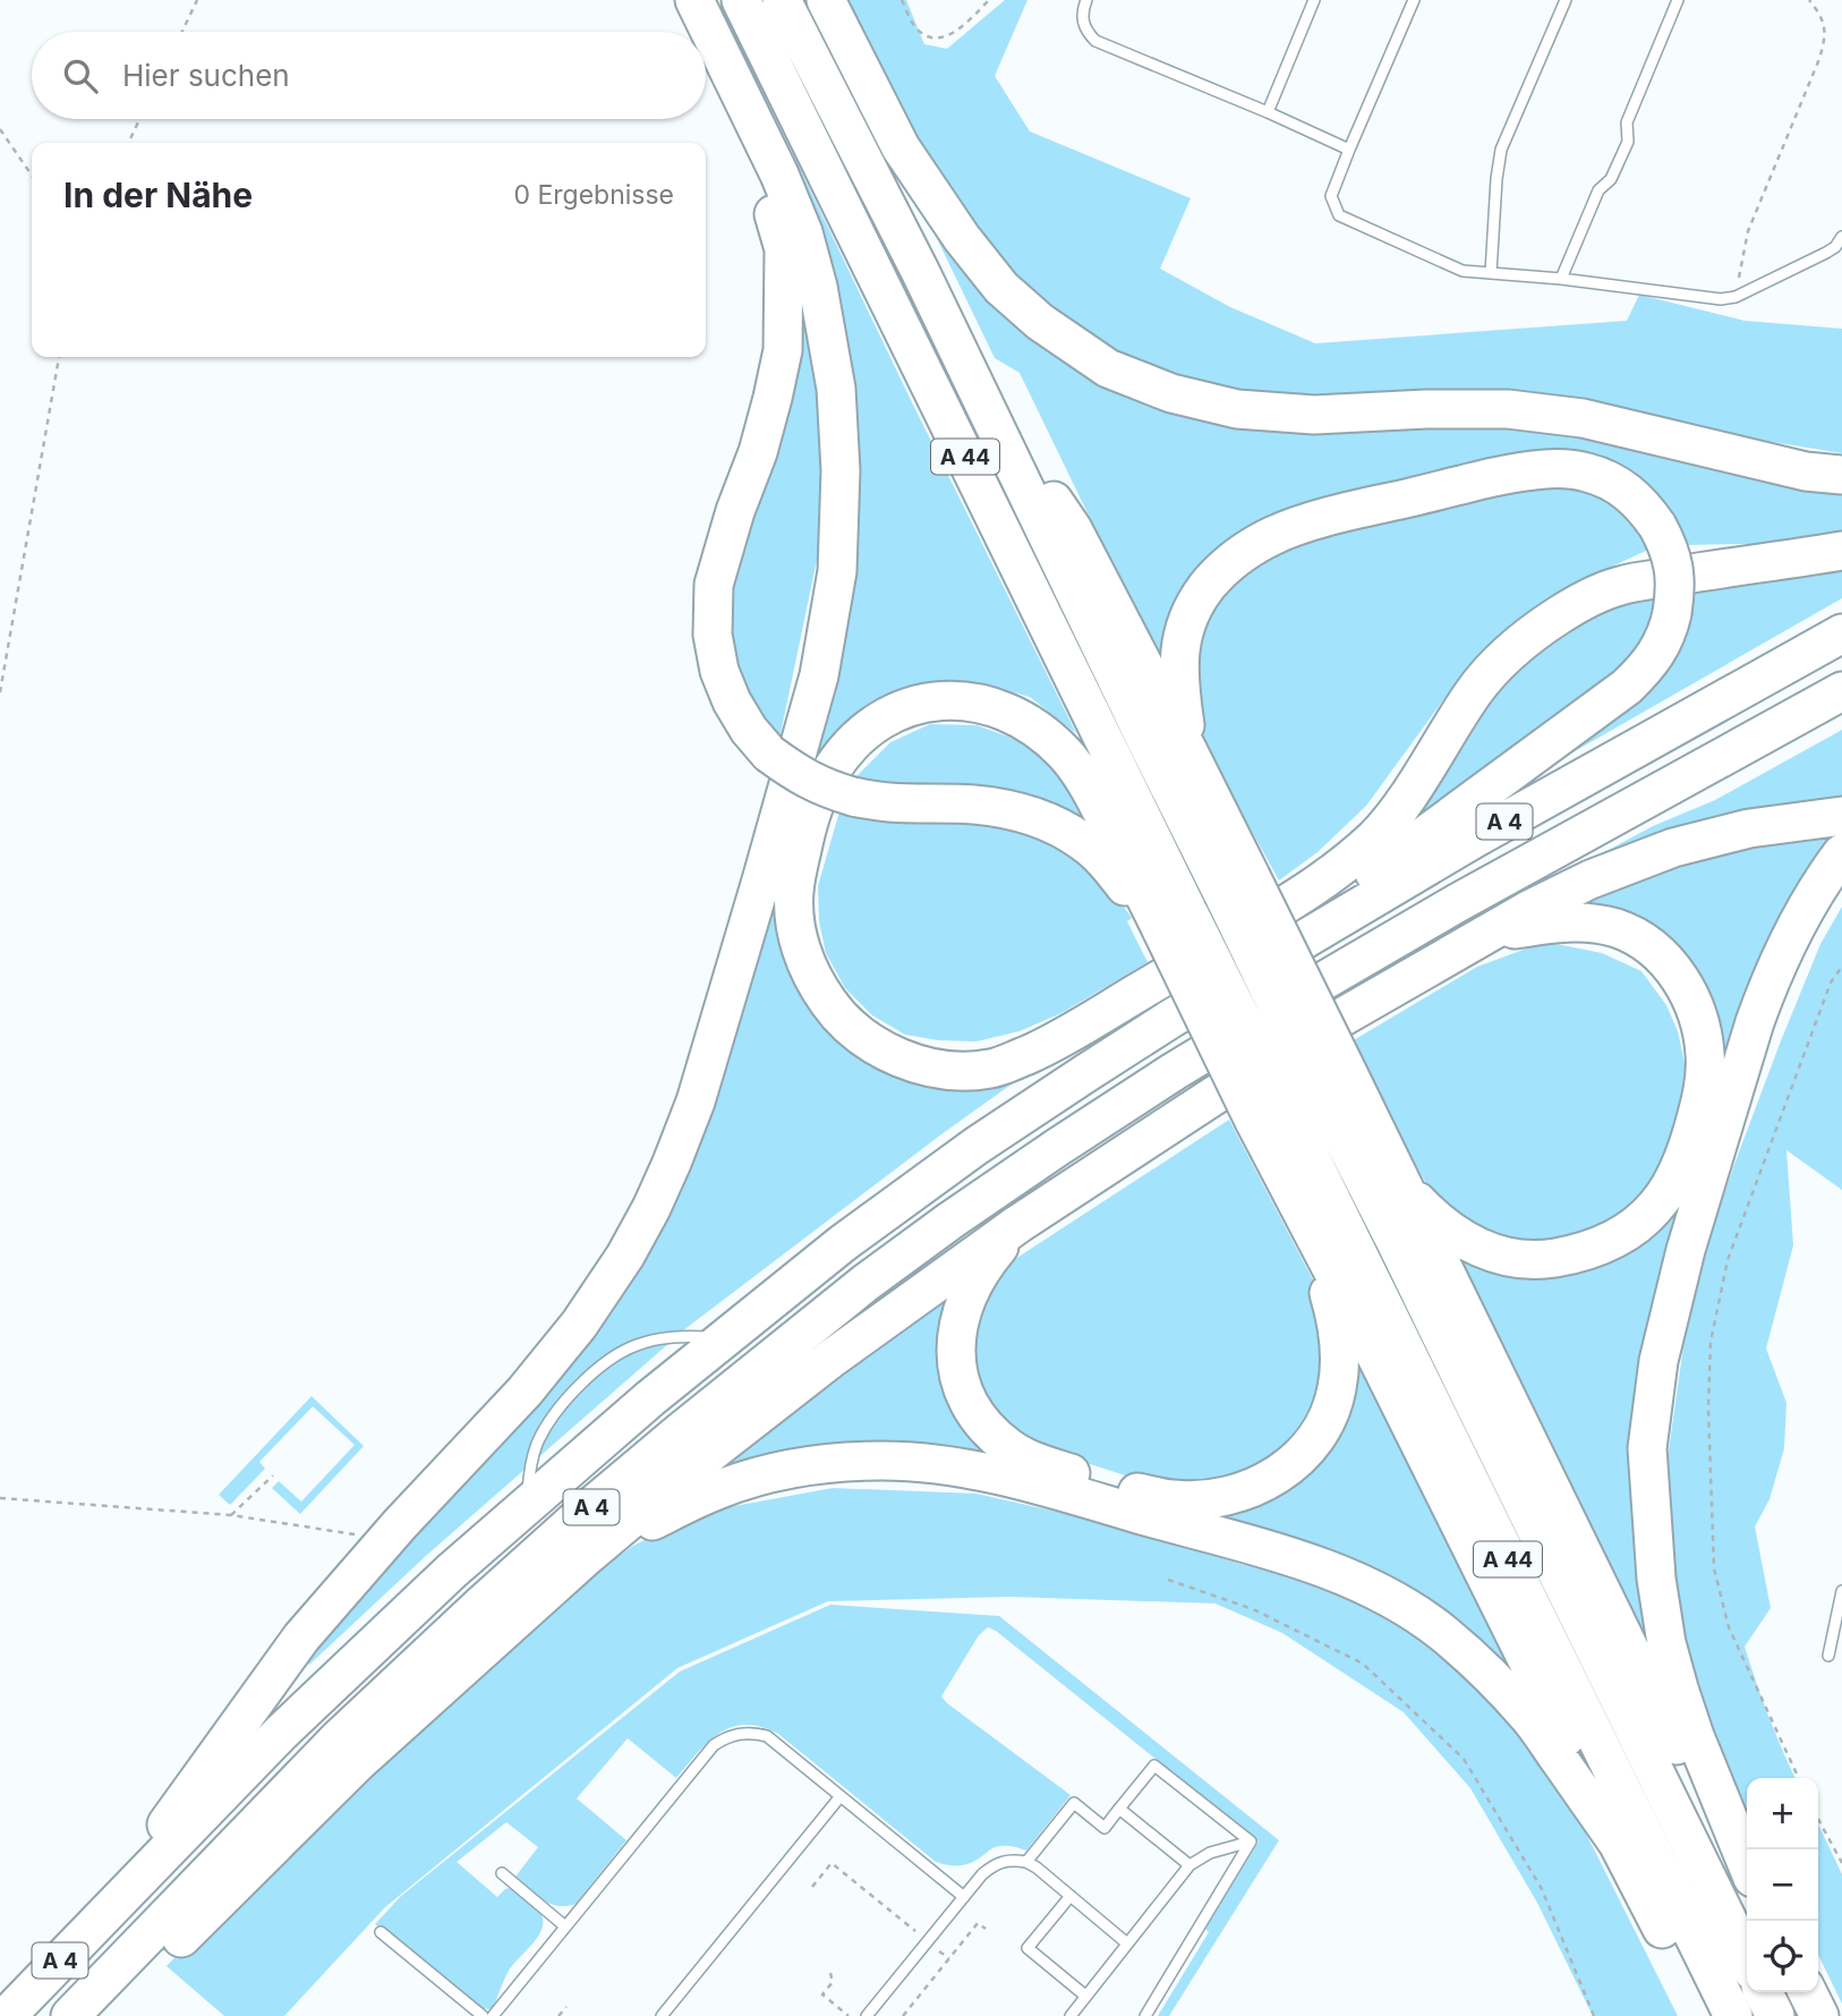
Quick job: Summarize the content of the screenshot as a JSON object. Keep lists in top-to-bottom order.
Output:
{
  "streets": {
    "highway": ["A 44", "A 4"]
  },
  "page": {
    "search": "Hier suchen",
    "heading": ["In der Nähe", "0 Ergebnisse"],
    "map_buttons": ["+", "−"]
  }
}
